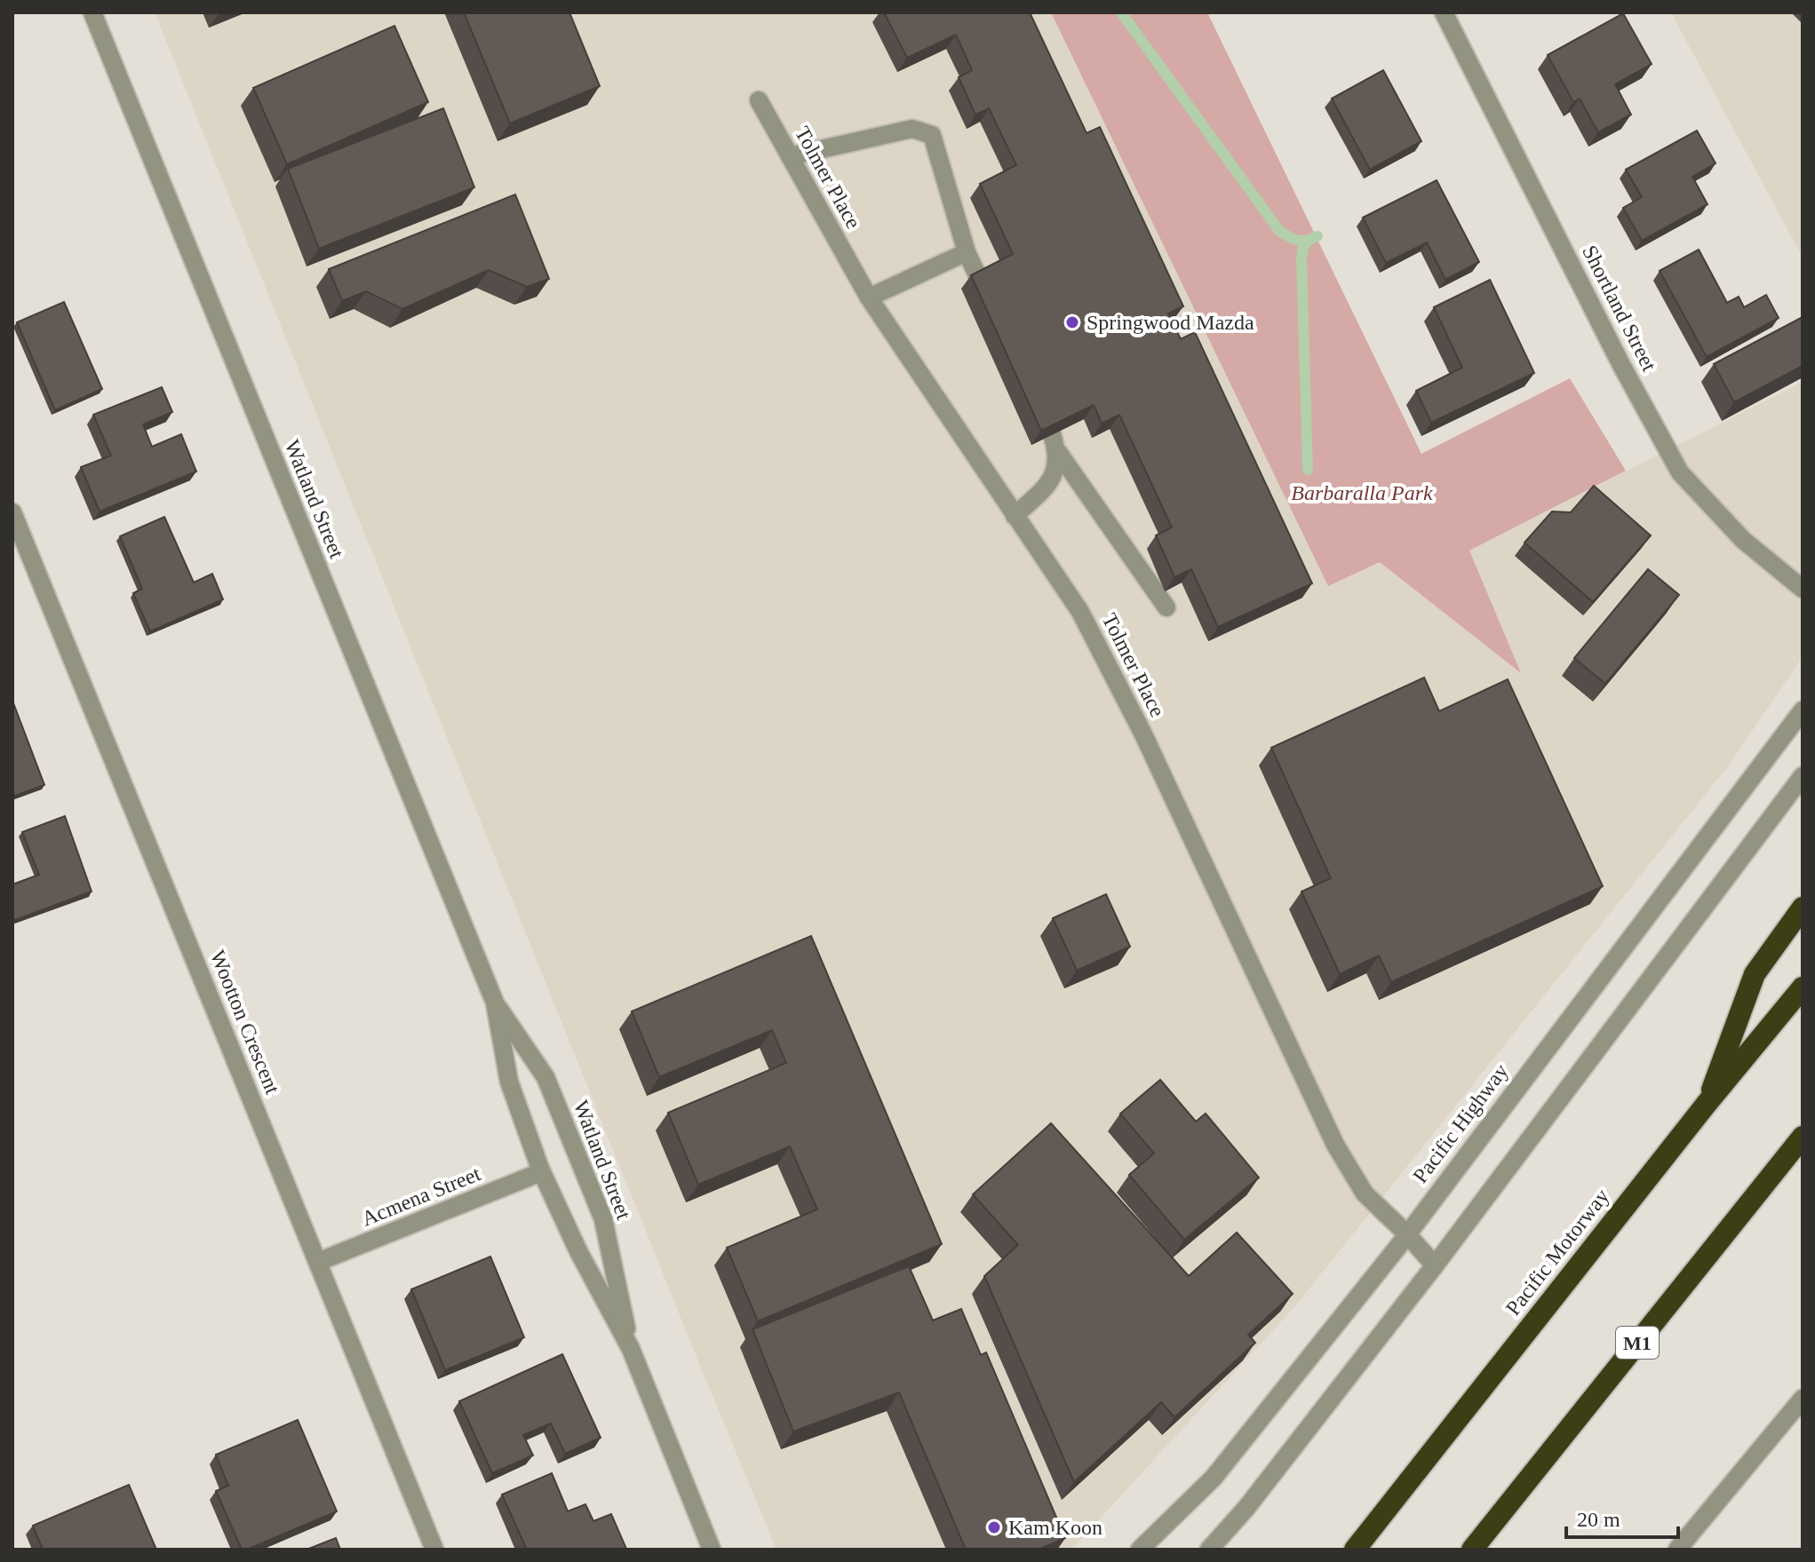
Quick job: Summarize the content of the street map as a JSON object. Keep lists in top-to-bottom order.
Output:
{
  "streets": {
    "highway": ["Pacific Motorway", "M1"],
    "street": [
      "Tolmer Place",
      "Shortland Street",
      "Watland Street",
      "Wootton Crescent",
      "Pacific Highway",
      "Acmena Street"
    ]
  },
  "crossings": [
    ["Tolmer Place", "Pacific Highway"],
    ["Watland Street", "Acmena Street"],
    ["Wootton Crescent", "Acmena Street"]
  ],
  "parks": ["Barbaralla Park"],
  "places": ["Springwood Mazda", "Kam Koon"],
  "scale_bar": "20 m"
}
